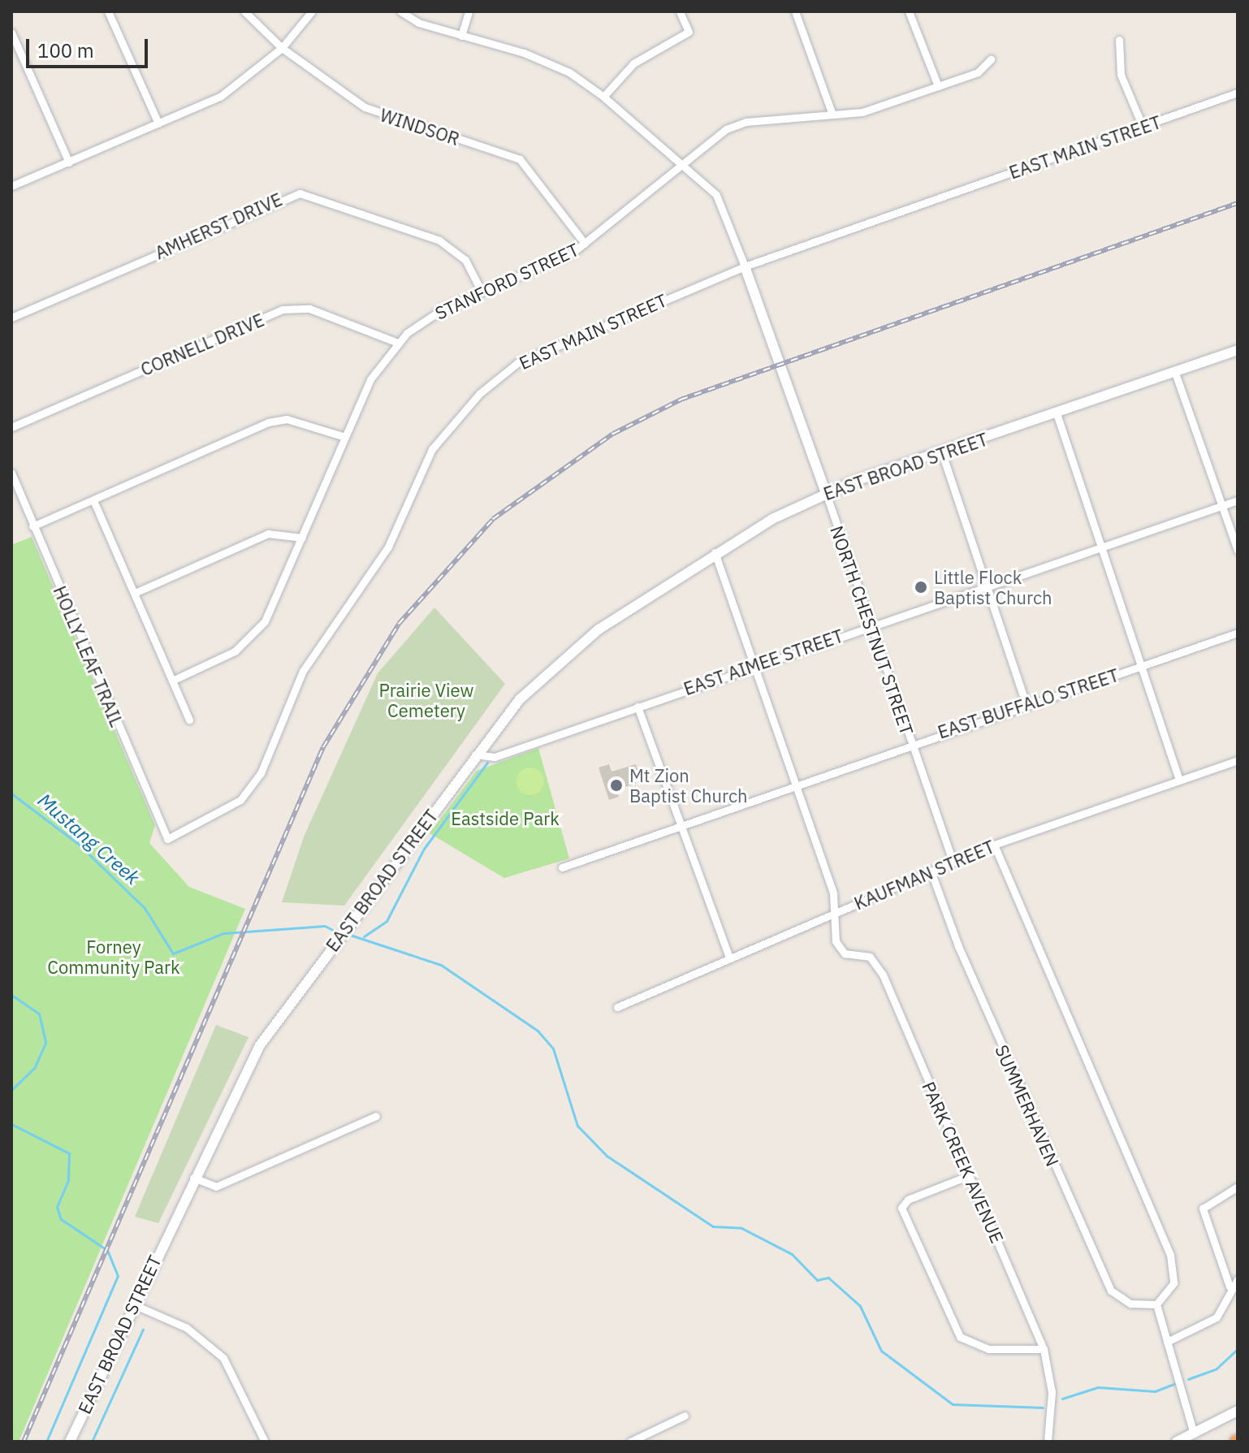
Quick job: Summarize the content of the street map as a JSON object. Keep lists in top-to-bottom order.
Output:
{
  "streets": {
    "main road": ["EAST BROAD STREET", "NORTH CHESTNUT STREET"],
    "street": [
      "WINDSOR",
      "EAST MAIN STREET",
      "AMHERST DRIVE",
      "STANFORD STREET",
      "CORNELL DRIVE",
      "HOLLY LEAF TRAIL",
      "EAST AIMEE STREET",
      "EAST BUFFALO STREET",
      "KAUFMAN STREET",
      "SUMMERHAVEN",
      "PARK CREEK AVENUE"
    ]
  },
  "crossings": [
    ["WINDSOR", "STANFORD STREET"],
    ["EAST MAIN STREET", "NORTH CHESTNUT STREET"],
    ["EAST MAIN STREET", "HOLLY LEAF TRAIL"],
    ["AMHERST DRIVE", "STANFORD STREET"],
    ["STANFORD STREET", "CORNELL DRIVE"],
    ["EAST BROAD STREET", "NORTH CHESTNUT STREET"],
    ["EAST BROAD STREET", "EAST AIMEE STREET"],
    ["NORTH CHESTNUT STREET", "EAST AIMEE STREET"],
    ["NORTH CHESTNUT STREET", "EAST BUFFALO STREET"],
    ["NORTH CHESTNUT STREET", "KAUFMAN STREET"],
    ["KAUFMAN STREET", "SUMMERHAVEN"],
    ["KAUFMAN STREET", "PARK CREEK AVENUE"]
  ],
  "water": ["Mustang Creek"],
  "parks": ["Prairie View Cemetery", "Eastside Park", "Forney Community Park"],
  "places": ["Little Flock Baptist Church", "Mt Zion Baptist Church"],
  "scale_bar": "100 m"
}
